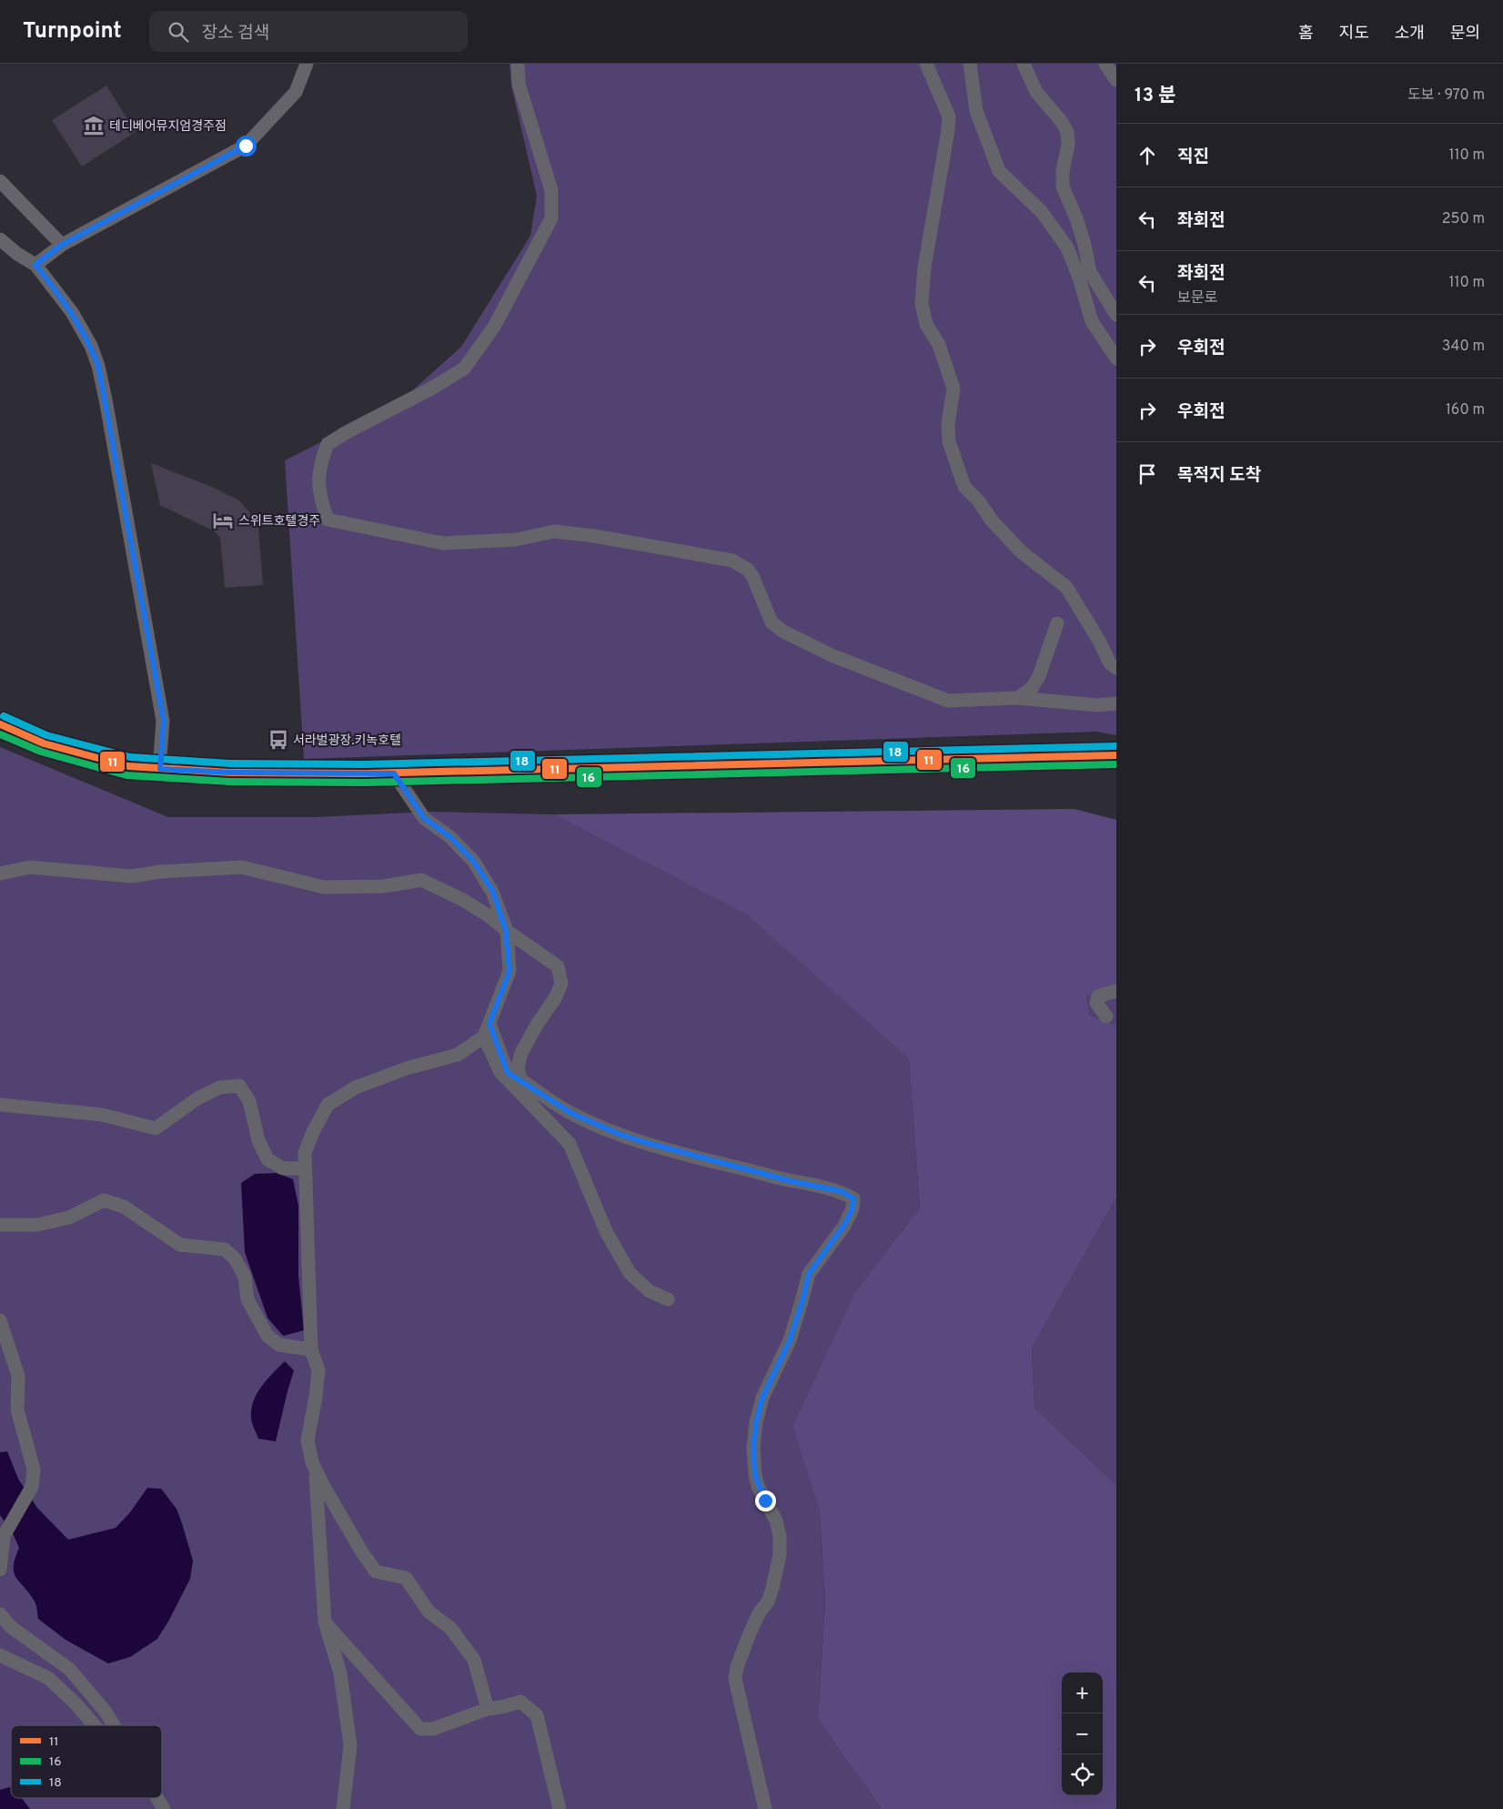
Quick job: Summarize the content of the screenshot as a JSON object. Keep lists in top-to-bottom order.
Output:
{
  "places": {
    "museum": ["테디베어뮤지엄경주점"],
    "hotel": ["스위트호텔경주"],
    "bus stop": ["서라벌광장.키녹호텔"]
  },
  "lines": ["transit line 18", "transit line 11", "transit line 16"],
  "legend": ["11", "16", "18"],
  "page": {
    "header": "Turnpoint",
    "search": "장소 검색",
    "nav": [
      "홈",
      "지도",
      "소개",
      "문의"
    ],
    "heading": ["13 분", "도보 · 970 m"],
    "list": [
      ["직진", "110 m"],
      ["좌회전", "250 m"],
      ["좌회전", "보문로", "110 m"],
      ["우회전", "340 m"],
      ["우회전", "160 m"],
      "목적지 도착"
    ],
    "map_buttons": ["+", "−"]
  }
}
